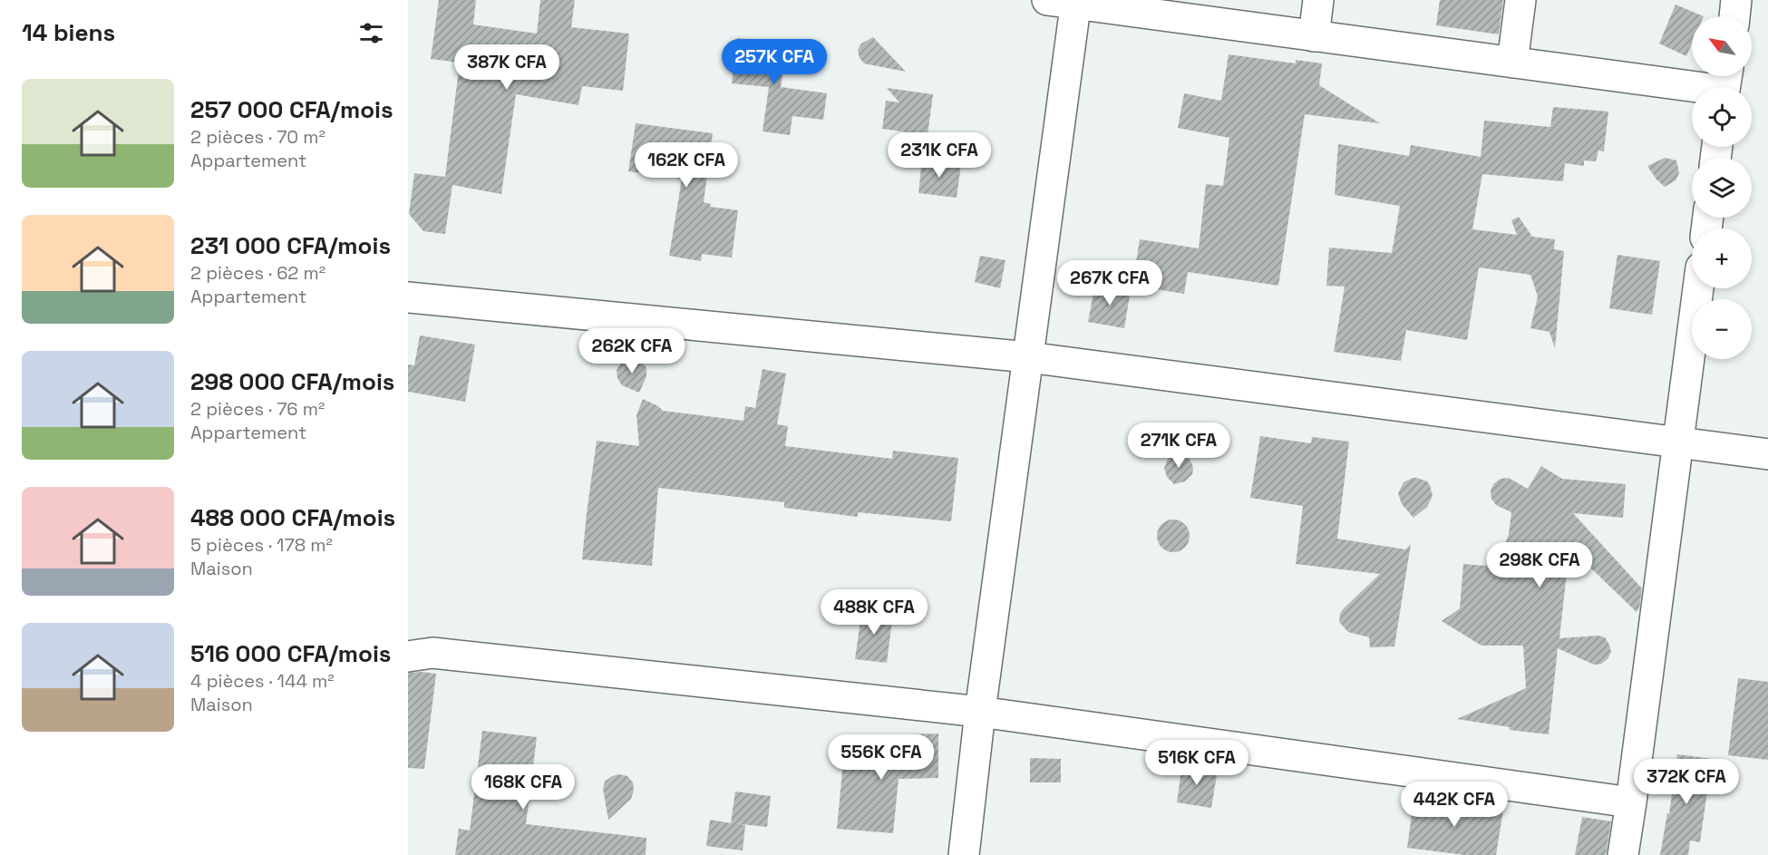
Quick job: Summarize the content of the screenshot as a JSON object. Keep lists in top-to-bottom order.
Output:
{
  "north": "top left",
  "page": {
    "heading": "14 biens",
    "map_buttons": ["+", "−"],
    "price": [
      "257K CFA",
      "387K CFA",
      "231K CFA",
      "162K CFA",
      "267K CFA",
      "262K CFA",
      "271K CFA",
      "298K CFA",
      "488K CFA",
      "556K CFA",
      "516K CFA",
      "372K CFA",
      "168K CFA",
      "442K CFA"
    ],
    "list": [
      {
        "name": "257 000 CFA/mois",
        "note": "2 pièces · 70 m² · Appartement"
      },
      {
        "name": "231 000 CFA/mois",
        "note": "2 pièces · 62 m² · Appartement"
      },
      {
        "name": "298 000 CFA/mois",
        "note": "2 pièces · 76 m² · Appartement"
      },
      {
        "name": "488 000 CFA/mois",
        "note": "5 pièces · 178 m² · Maison"
      },
      {
        "name": "516 000 CFA/mois",
        "note": "4 pièces · 144 m² · Maison"
      }
    ]
  }
}
